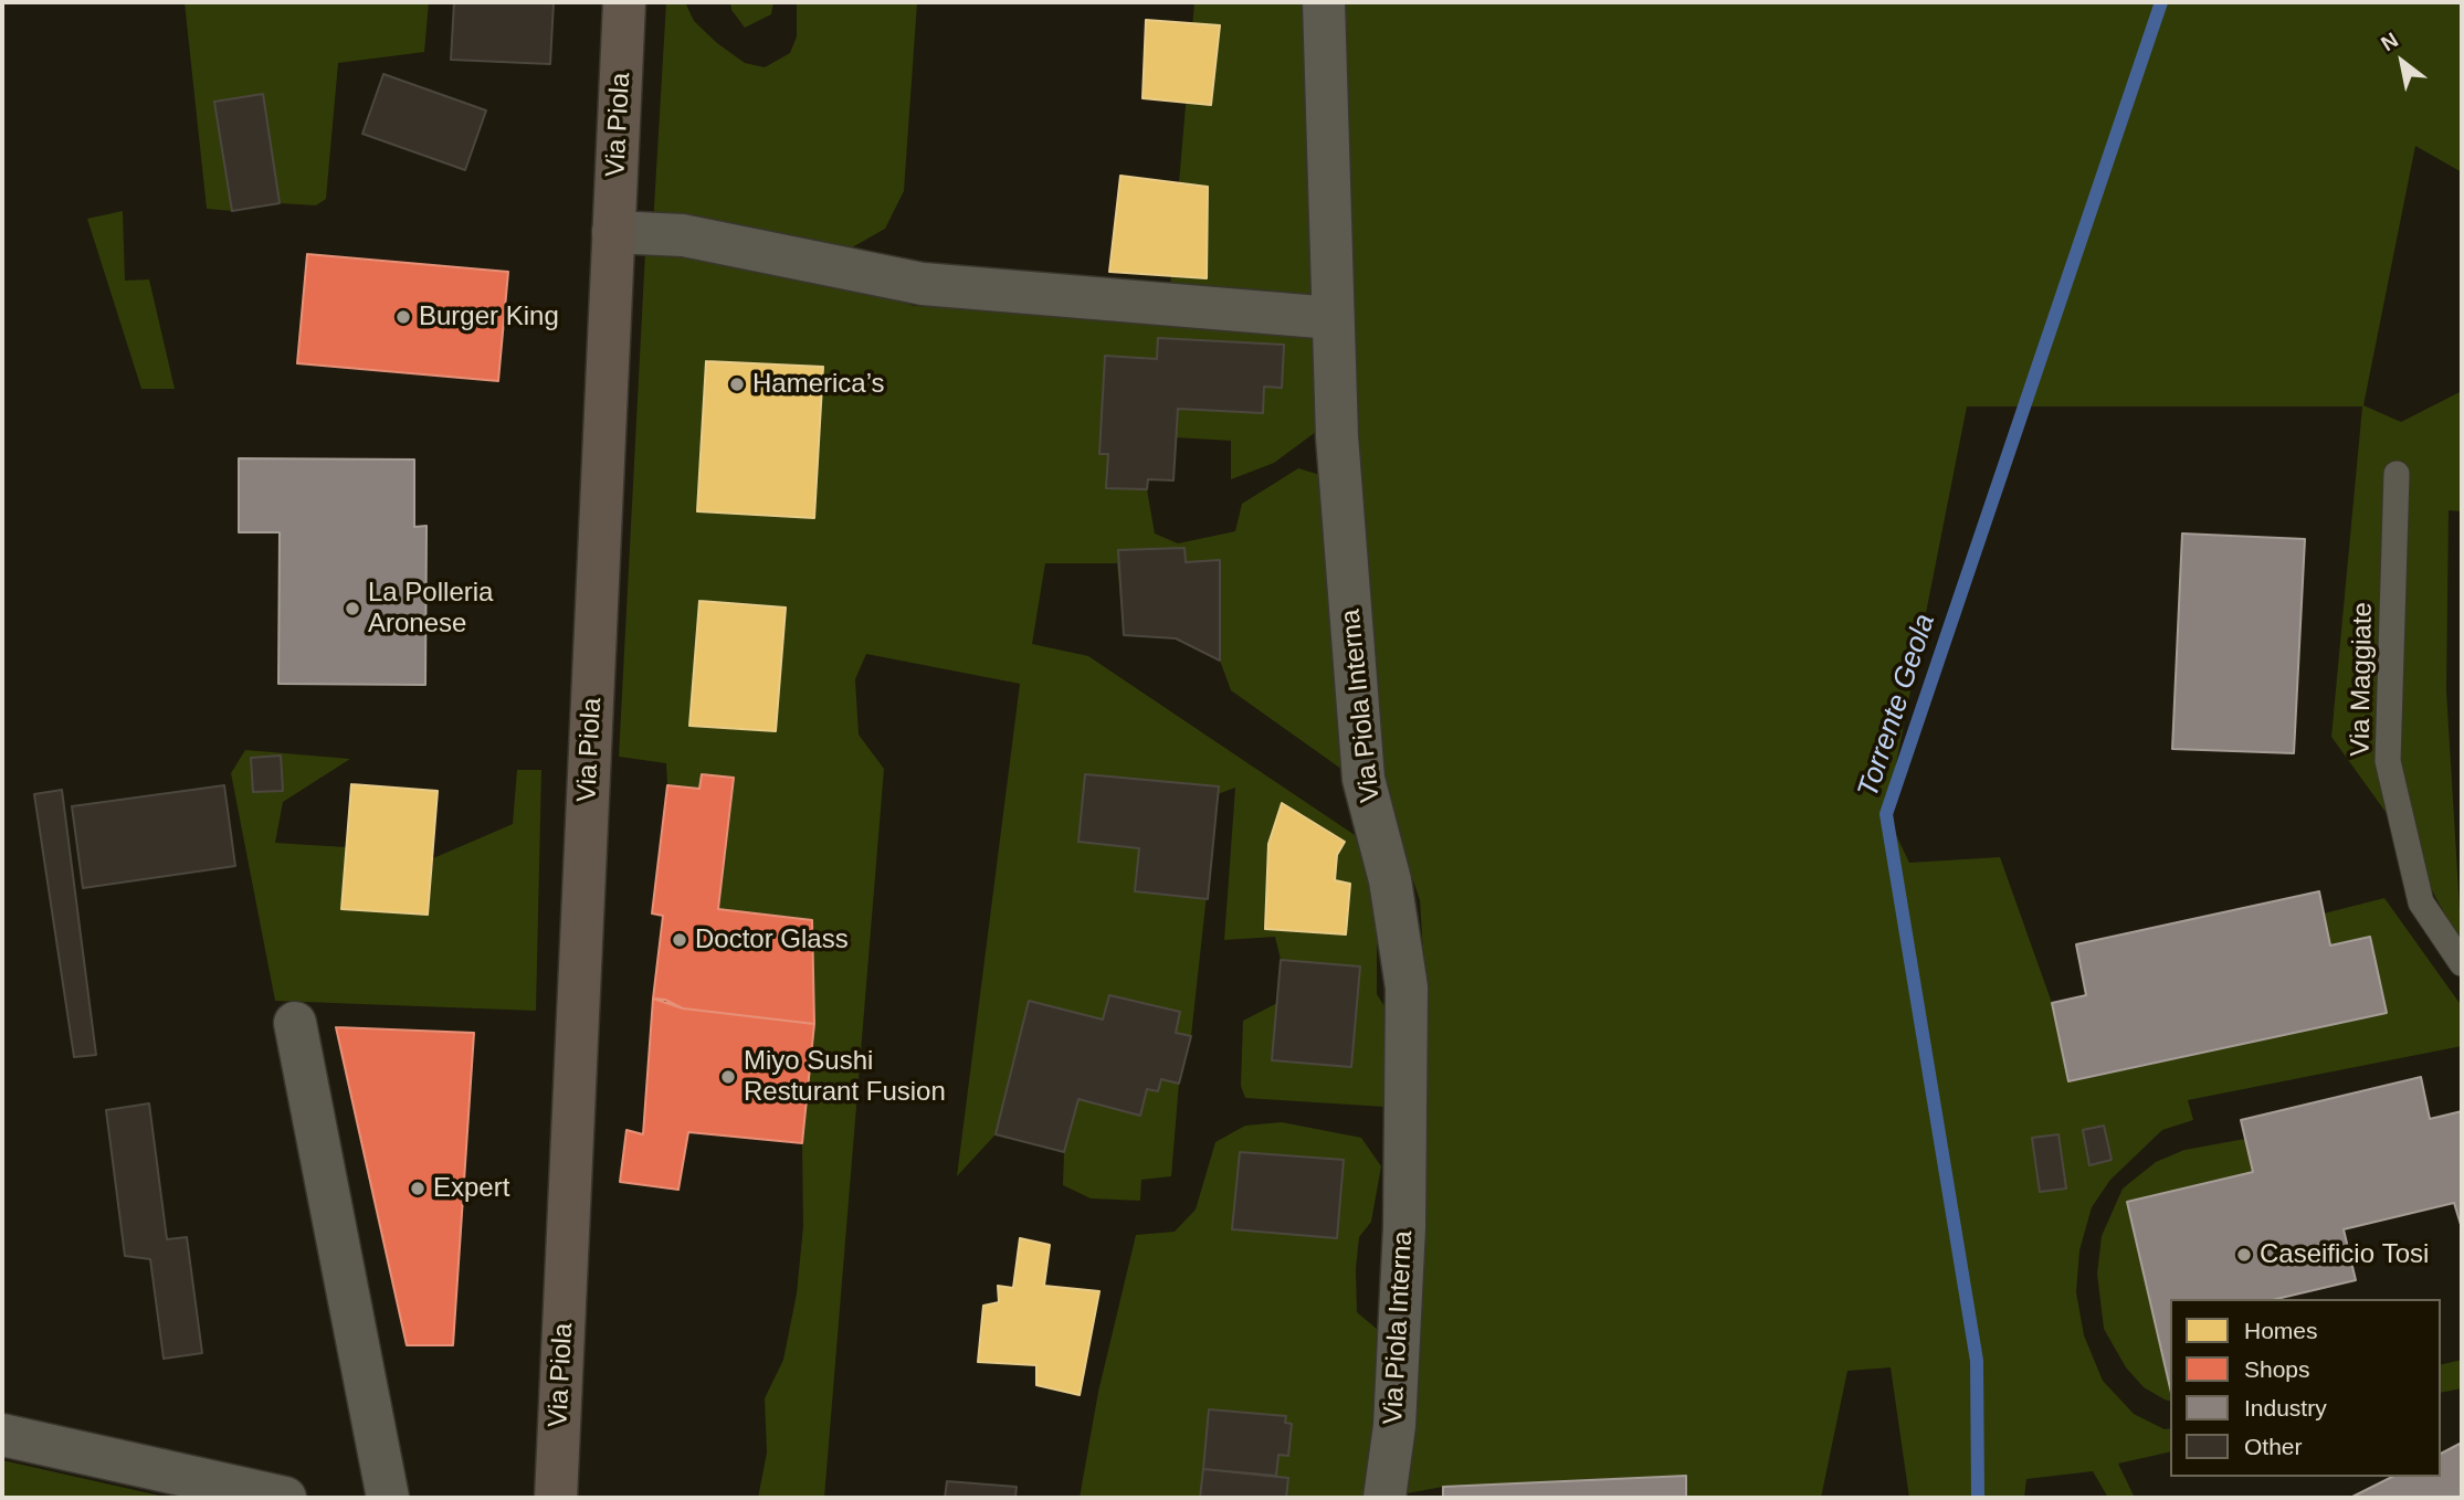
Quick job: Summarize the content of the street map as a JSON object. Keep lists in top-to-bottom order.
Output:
{
  "streets": {
    "main road": ["Via Piola"],
    "street": ["Via Piola Interna"],
    "lane": ["Via Maggiate"]
  },
  "water": ["Torrente Geola"],
  "places": [
    "Burger King",
    "Hamerica’s",
    "La Polleria Aronese",
    "Doctor Glass",
    "Miyo Sushi Resturant Fusion",
    "Expert",
    "Caseificio Tosi"
  ],
  "legend": [
    "Homes",
    "Shops",
    "Industry",
    "Other"
  ],
  "north": "top left"
}
